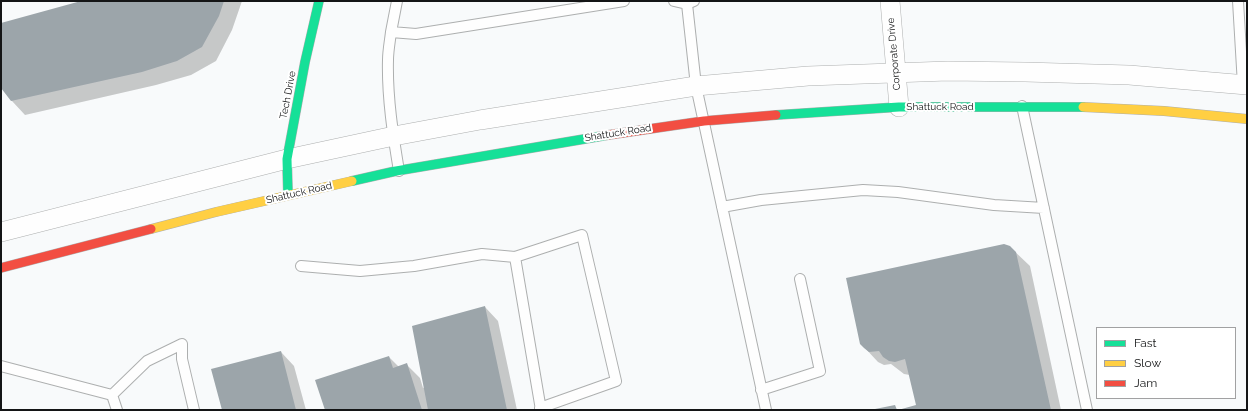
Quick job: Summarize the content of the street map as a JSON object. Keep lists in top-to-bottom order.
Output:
{
  "streets": {
    "street": ["Corporate Drive", "Tech Drive", "Shattuck Road"]
  },
  "crossings": [
    ["Corporate Drive", "Shattuck Road"],
    ["Tech Drive", "Shattuck Road"]
  ],
  "legend": ["Fast", "Slow", "Jam"]
}
